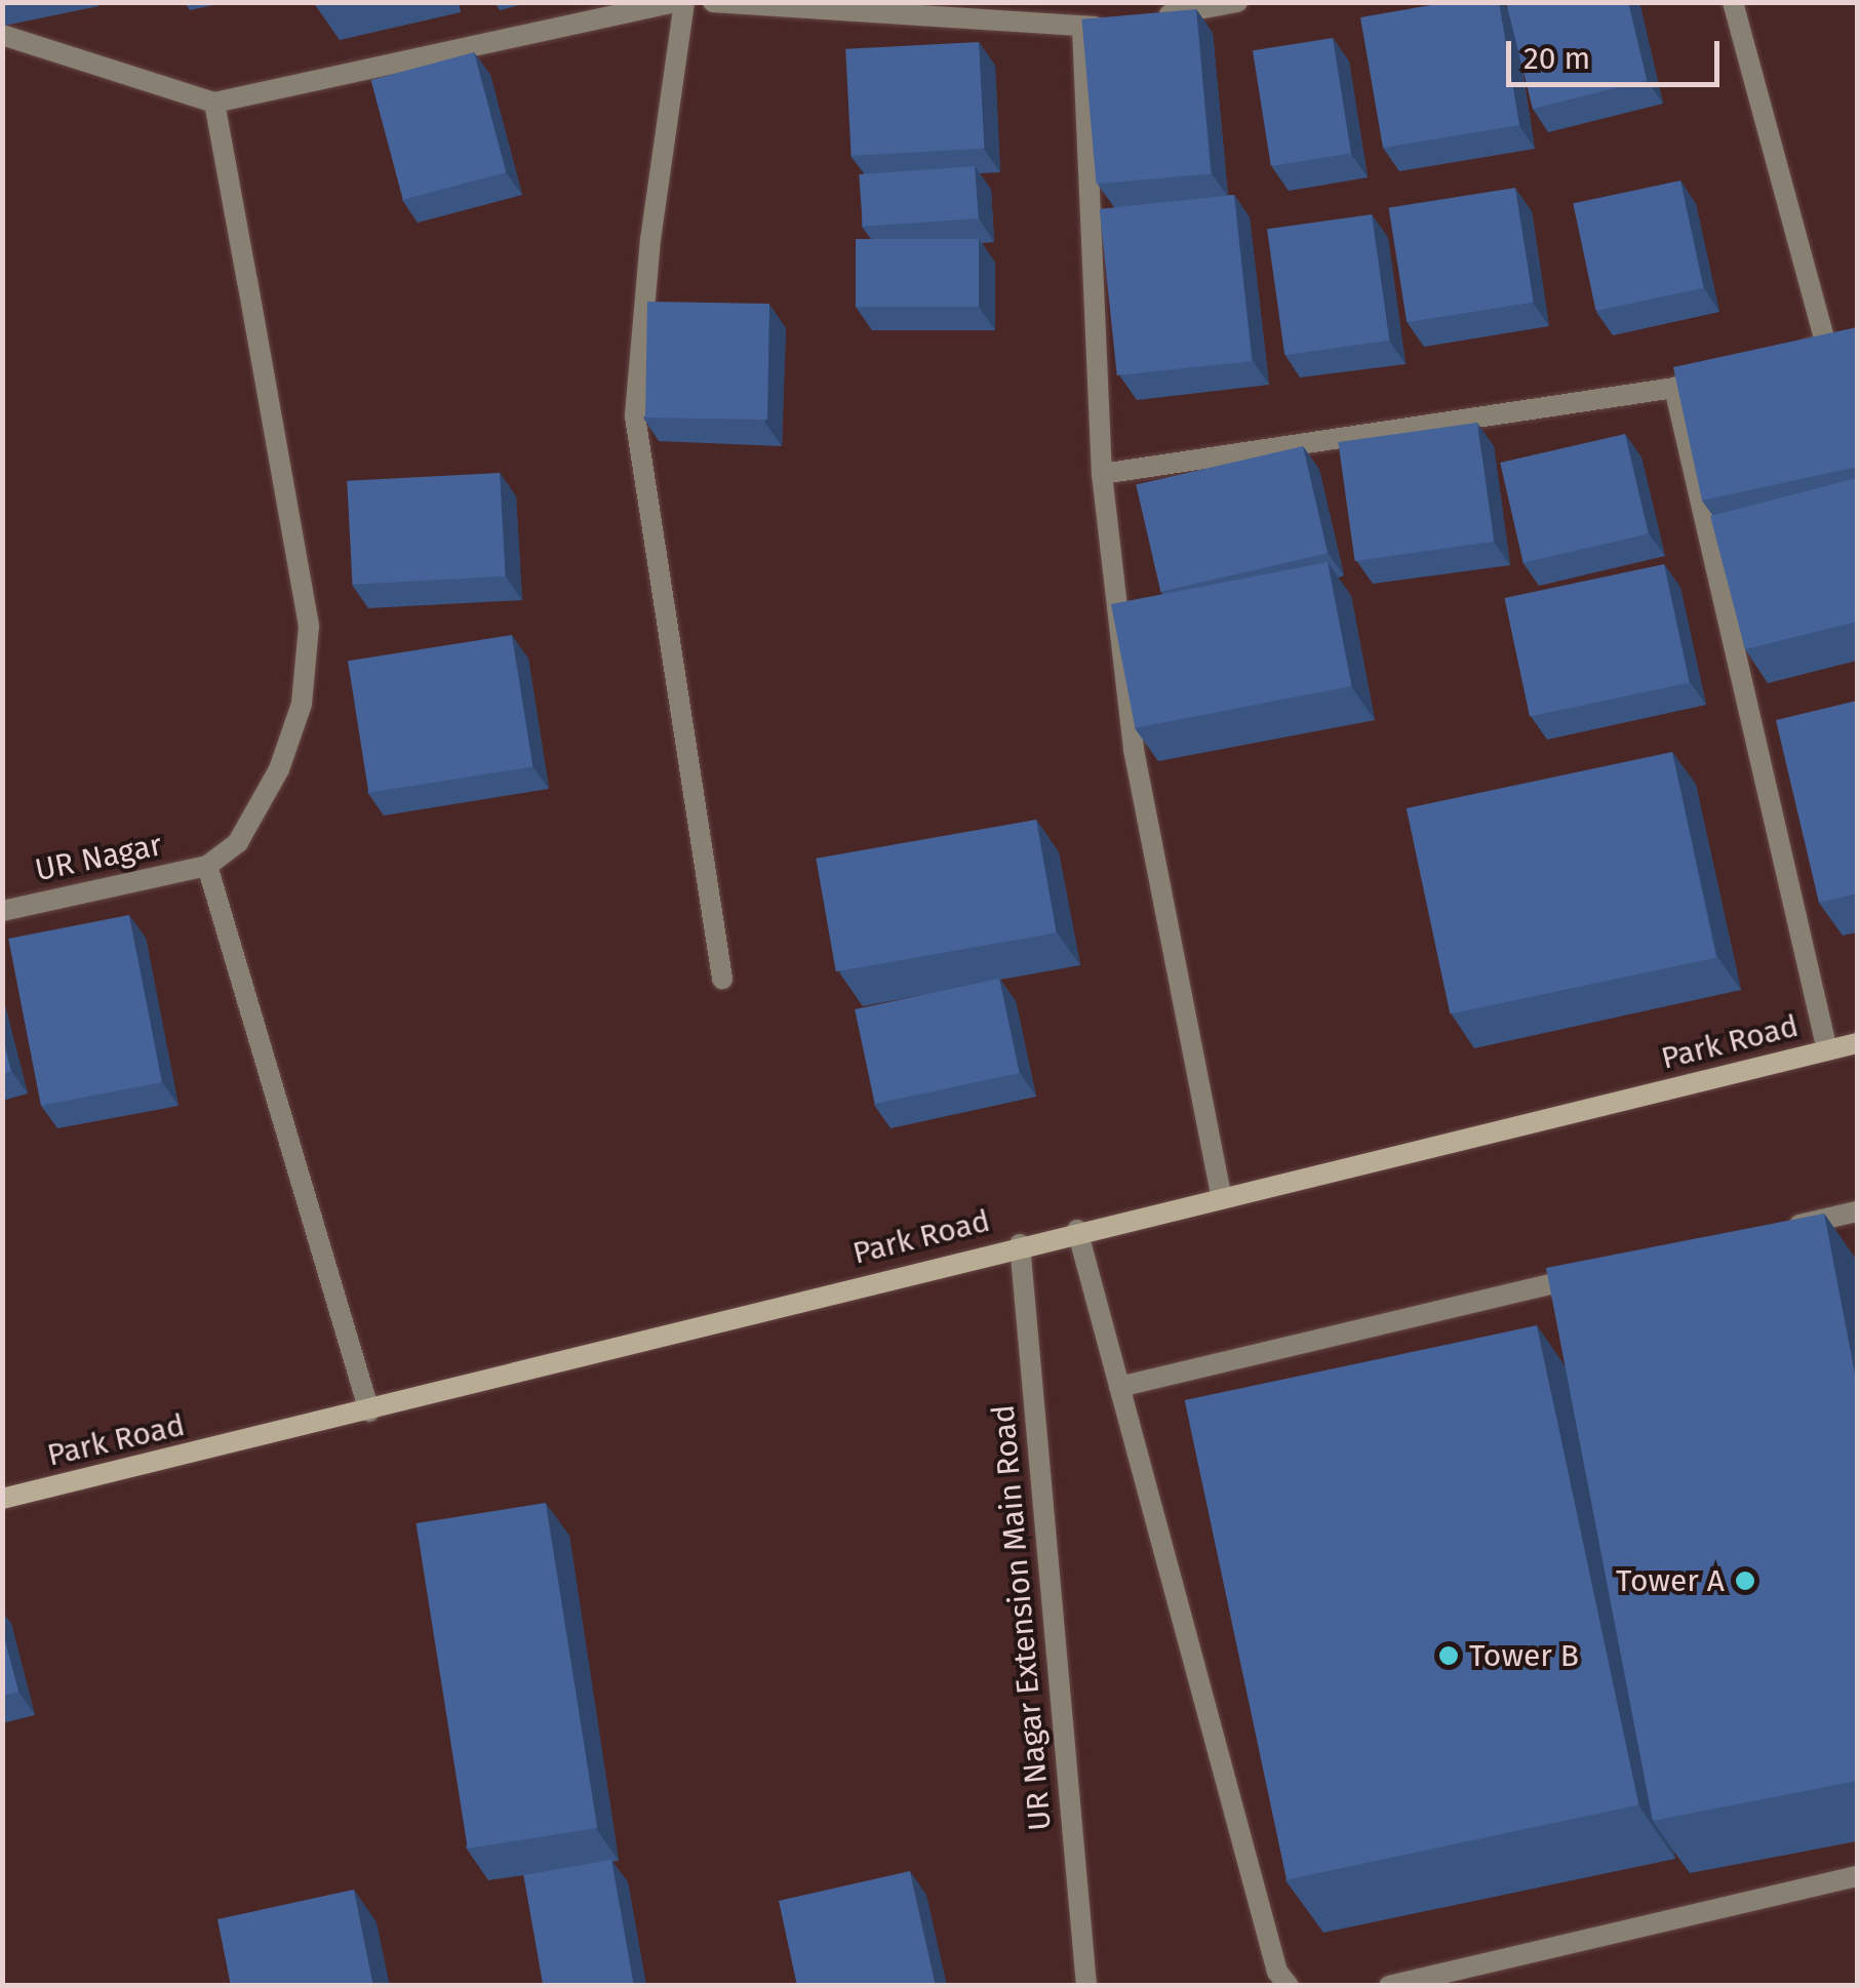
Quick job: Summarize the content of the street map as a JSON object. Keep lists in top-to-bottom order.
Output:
{
  "streets": {
    "street": ["UR Nagar", "Park Road", "UR Nagar Extension Main Road"]
  },
  "crossings": [
    ["Park Road", "UR Nagar Extension Main Road"]
  ],
  "places": ["Tower A", "Tower B"],
  "scale_bar": "20 m"
}
